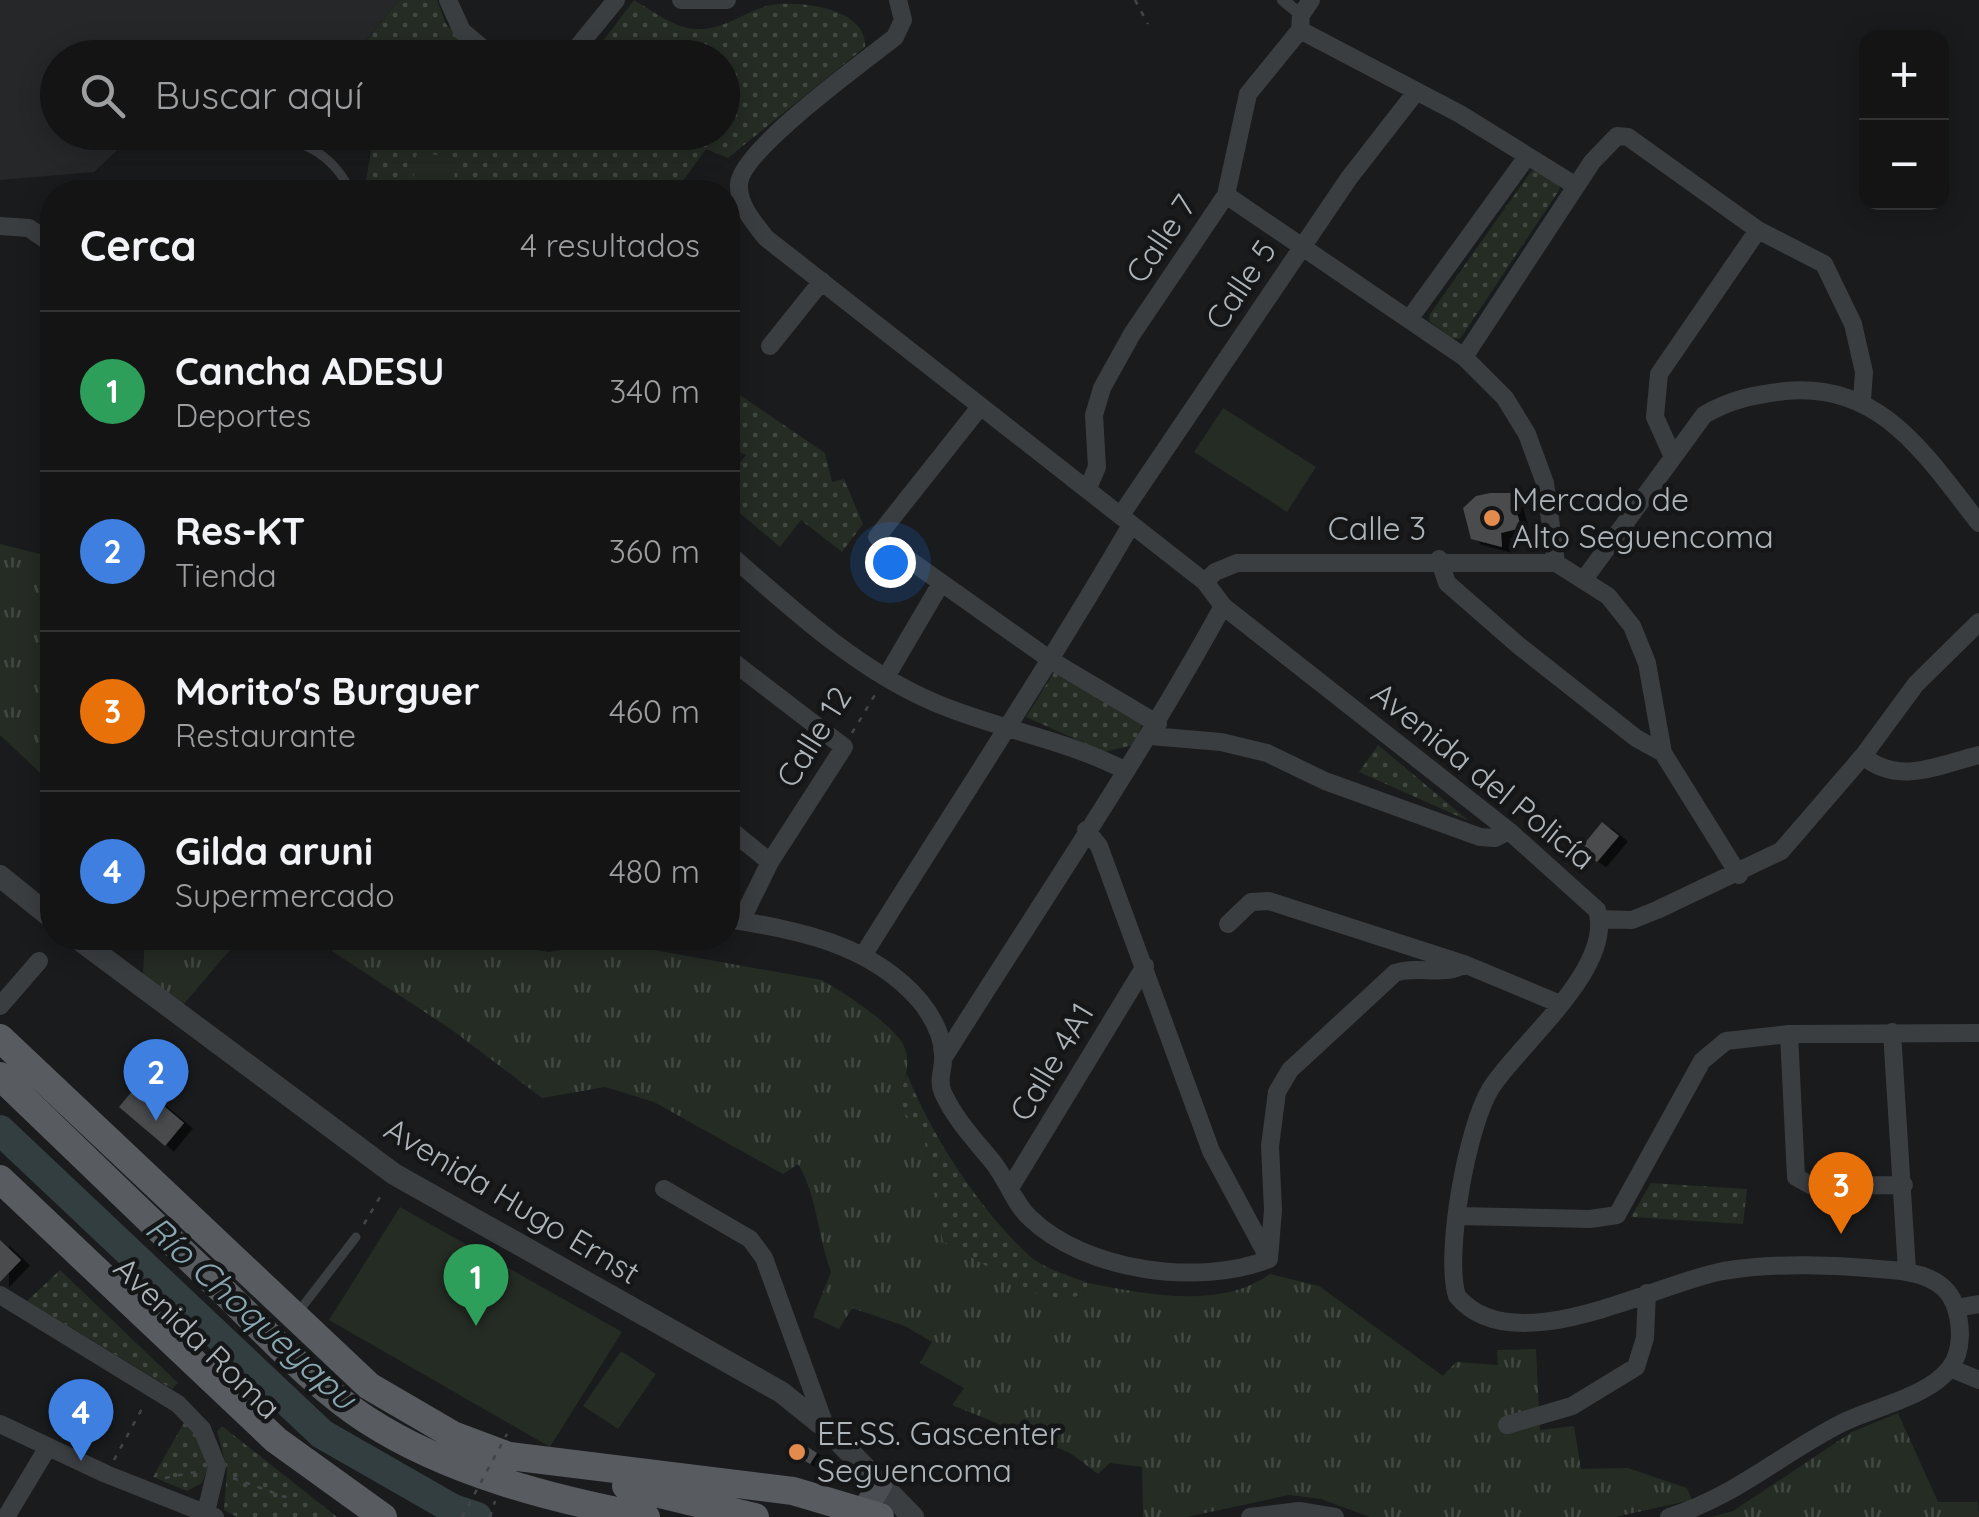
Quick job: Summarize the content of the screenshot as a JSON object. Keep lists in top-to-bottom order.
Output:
{
  "streets": {
    "main road": ["Avenida Roma"],
    "street": [
      "Calle 7",
      "Calle 5",
      "Calle 3",
      "Calle 12",
      "Avenida del Policía",
      "Calle 4A1",
      "Avenida Hugo Ernst"
    ]
  },
  "crossings": [
    ["Calle 7", "Avenida del Policía"],
    ["Calle 5", "Avenida del Policía"],
    ["Calle 3", "Avenida del Policía"]
  ],
  "water": ["Río Choqueyapu"],
  "places": ["Mercado de Alto Seguencoma", "EE.SS. Gascenter Seguencoma"],
  "page": {
    "map_buttons": ["+", "−"],
    "search": "Buscar aquí",
    "heading": ["Cerca", "4 resultados"],
    "list": [
      {
        "mark": "1",
        "name": "Cancha ADESU",
        "note": "Deportes",
        "value": "340 m"
      },
      {
        "mark": "2",
        "name": "Res-KT",
        "note": "Tienda",
        "value": "360 m"
      },
      {
        "mark": "3",
        "name": "Morito's Burguer",
        "note": "Restaurante",
        "value": "460 m"
      },
      {
        "mark": "4",
        "name": "Gilda aruni",
        "note": "Supermercado",
        "value": "480 m"
      }
    ],
    "pins": [
      "2",
      "3",
      "1",
      "4"
    ]
  }
}
